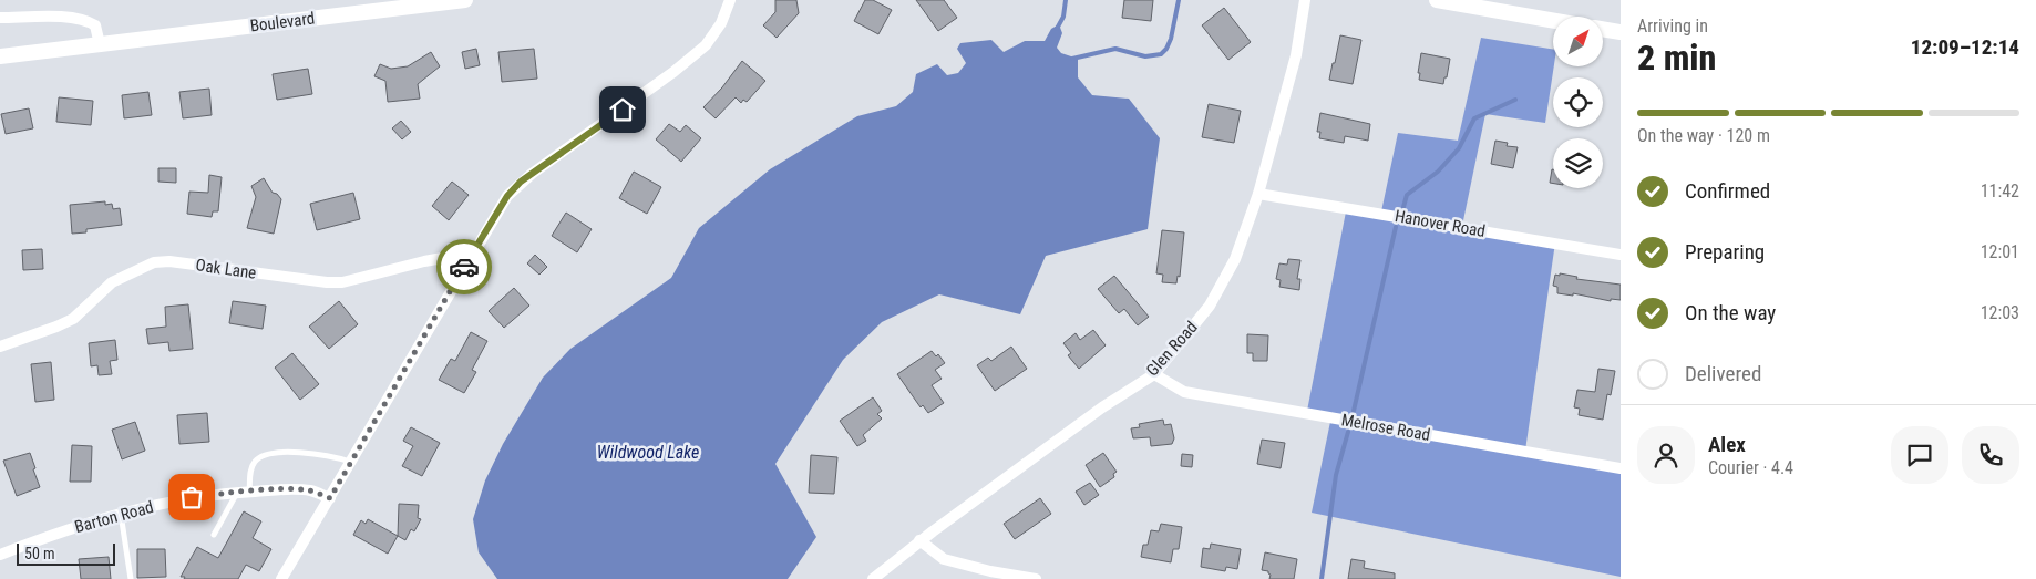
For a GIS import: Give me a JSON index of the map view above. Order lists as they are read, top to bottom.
{
  "streets": {
    "main road": ["Boulevard"],
    "street": [
      "Hanover Road",
      "Oak Lane",
      "Glen Road",
      "Melrose Road",
      "Barton Road"
    ]
  },
  "crossings": [
    ["Hanover Road", "Glen Road"],
    ["Glen Road", "Melrose Road"]
  ],
  "water": ["Wildwood Lake"],
  "scale_bar": "50 m",
  "north": "top right",
  "page": {
    "heading": ["2 min", "Arriving in", "12:09–12:14"],
    "panel": ["Alex", "Courier · 4.4"],
    "bar": "On the way · 120 m",
    "list": [
      ["Confirmed", "11:42"],
      ["Preparing", "12:01"],
      ["On the way", "12:03"],
      "Delivered"
    ],
    "scale": "50 m"
  }
}
